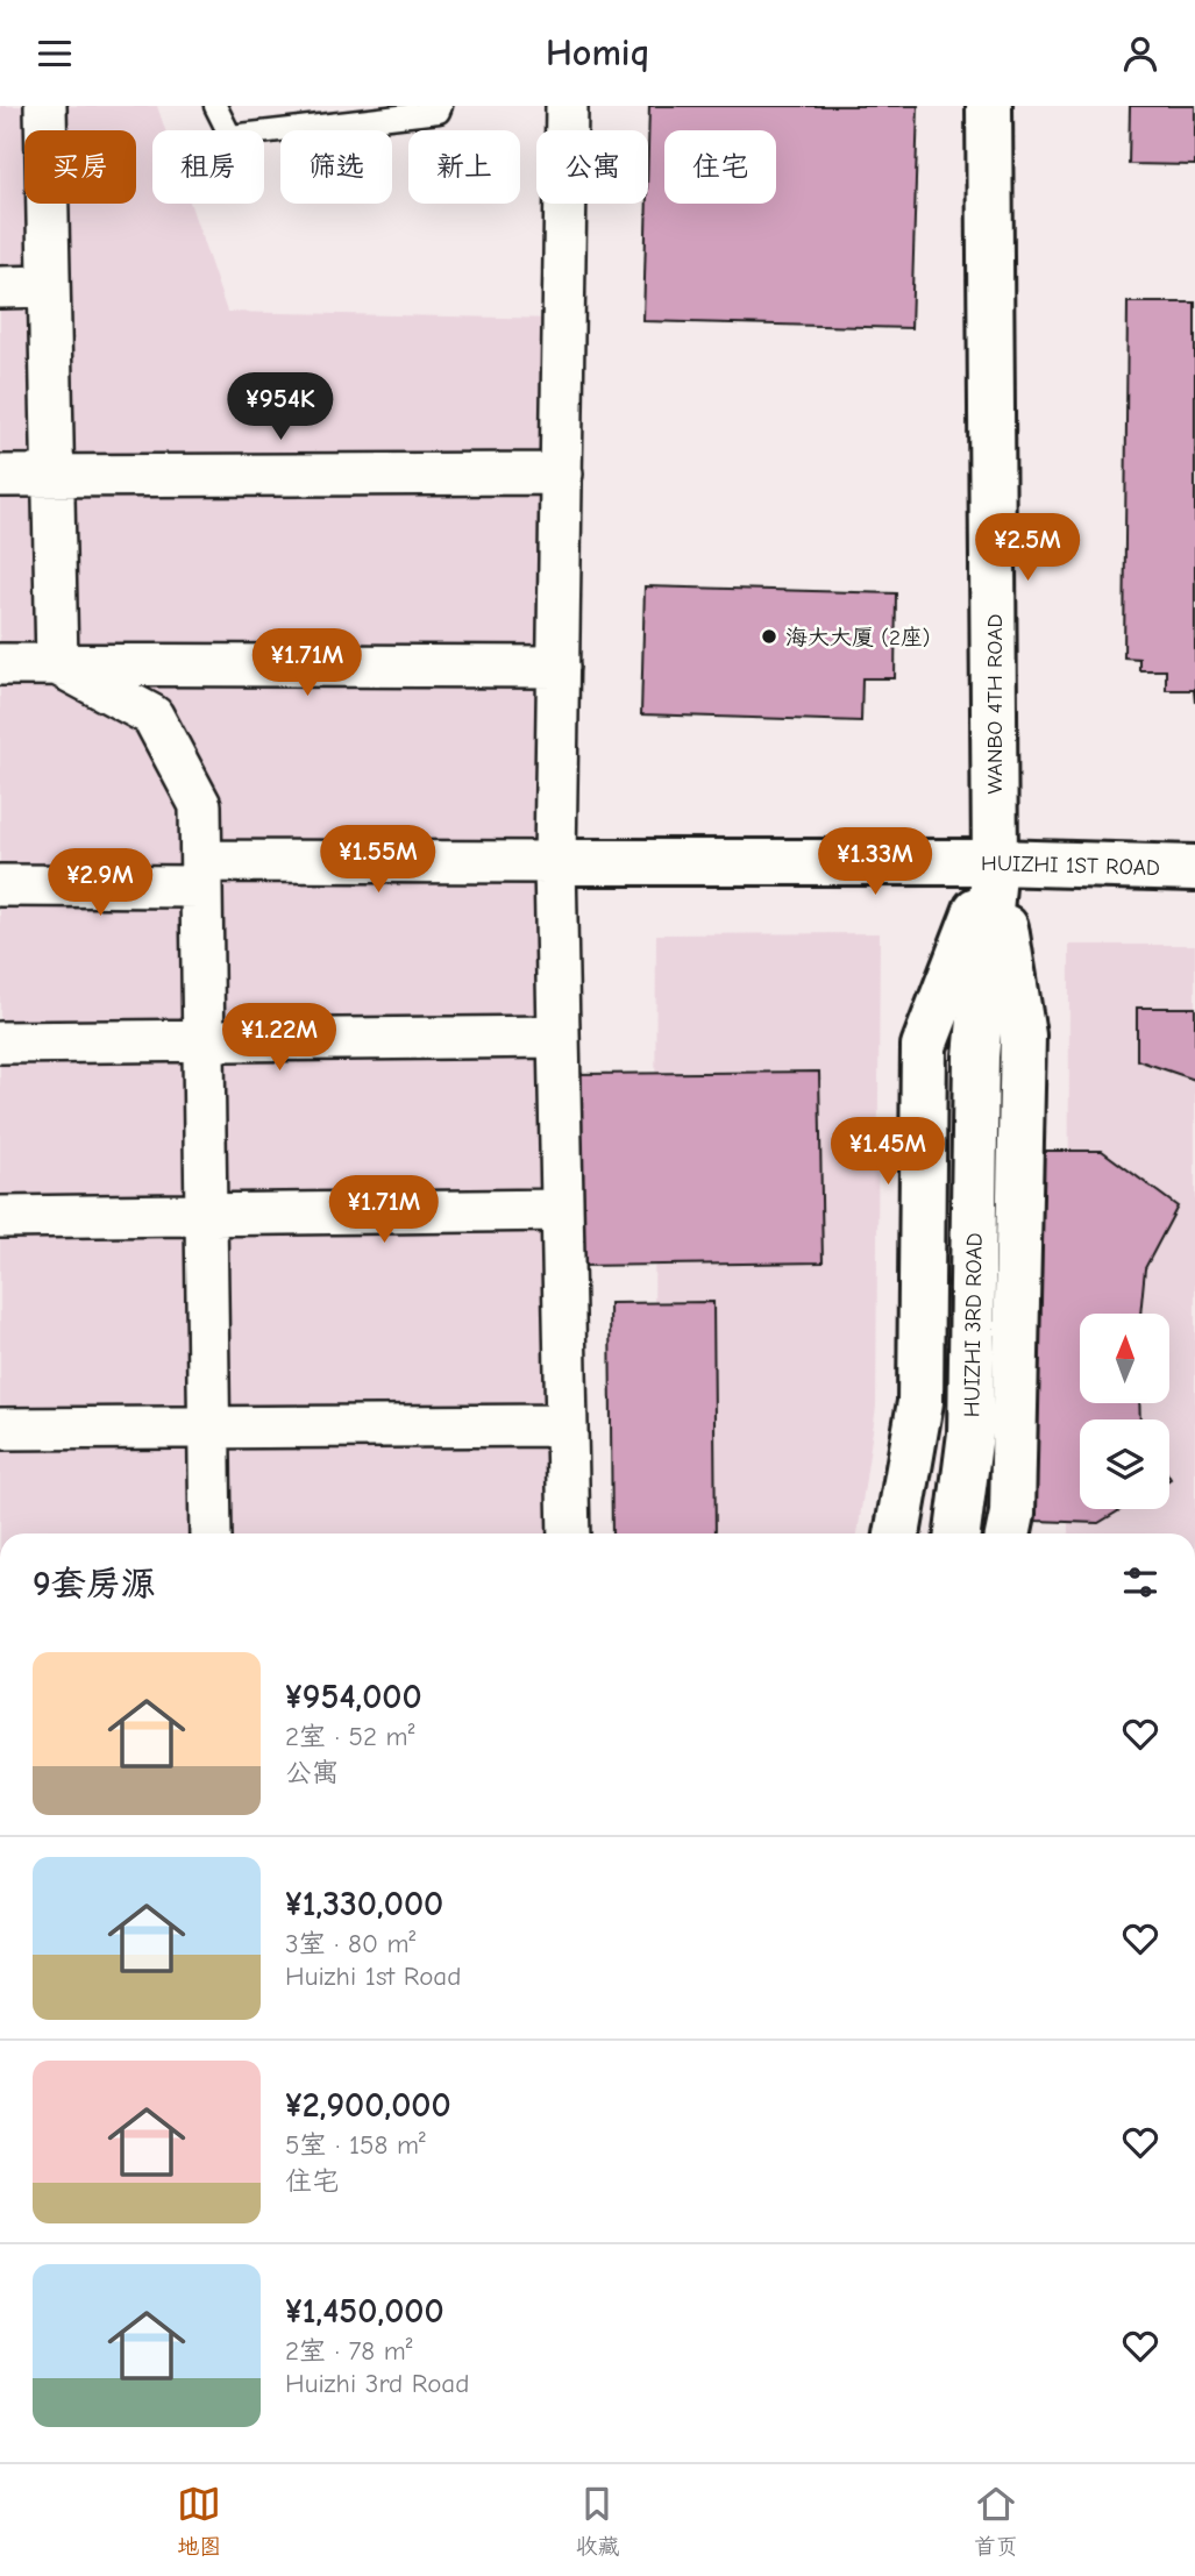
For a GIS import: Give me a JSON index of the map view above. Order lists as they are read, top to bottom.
{
  "streets": {
    "street": ["WANBO 4TH ROAD", "HUIZHI 1ST ROAD", "HUIZHI 3RD ROAD"]
  },
  "crossings": [
    ["WANBO 4TH ROAD", "HUIZHI 1ST ROAD"],
    ["WANBO 4TH ROAD", "HUIZHI 3RD ROAD"]
  ],
  "places": ["海大大厦 (2座)"],
  "north": "top",
  "page": {
    "header": "Homiq",
    "chip": [
      "买房",
      "租房",
      "筛选",
      "新上",
      "公寓",
      "住宅"
    ],
    "price": [
      "¥954K",
      "¥2.5M",
      "¥1.71M",
      "¥1.55M",
      "¥1.33M",
      "¥2.9M",
      "¥1.22M",
      "¥1.45M",
      "¥1.71M"
    ],
    "heading": "9套房源",
    "list": [
      {
        "name": "¥954,000",
        "note": "2室 · 52 m² · 公寓"
      },
      {
        "name": "¥1,330,000",
        "note": "3室 · 80 m² · Huizhi 1st Road"
      },
      {
        "name": "¥2,900,000",
        "note": "5室 · 158 m² · 住宅"
      },
      {
        "name": "¥1,450,000",
        "note": "2室 · 78 m² · Huizhi 3rd Road"
      }
    ],
    "tabs": ["地图", "收藏", "首页"]
  }
}
